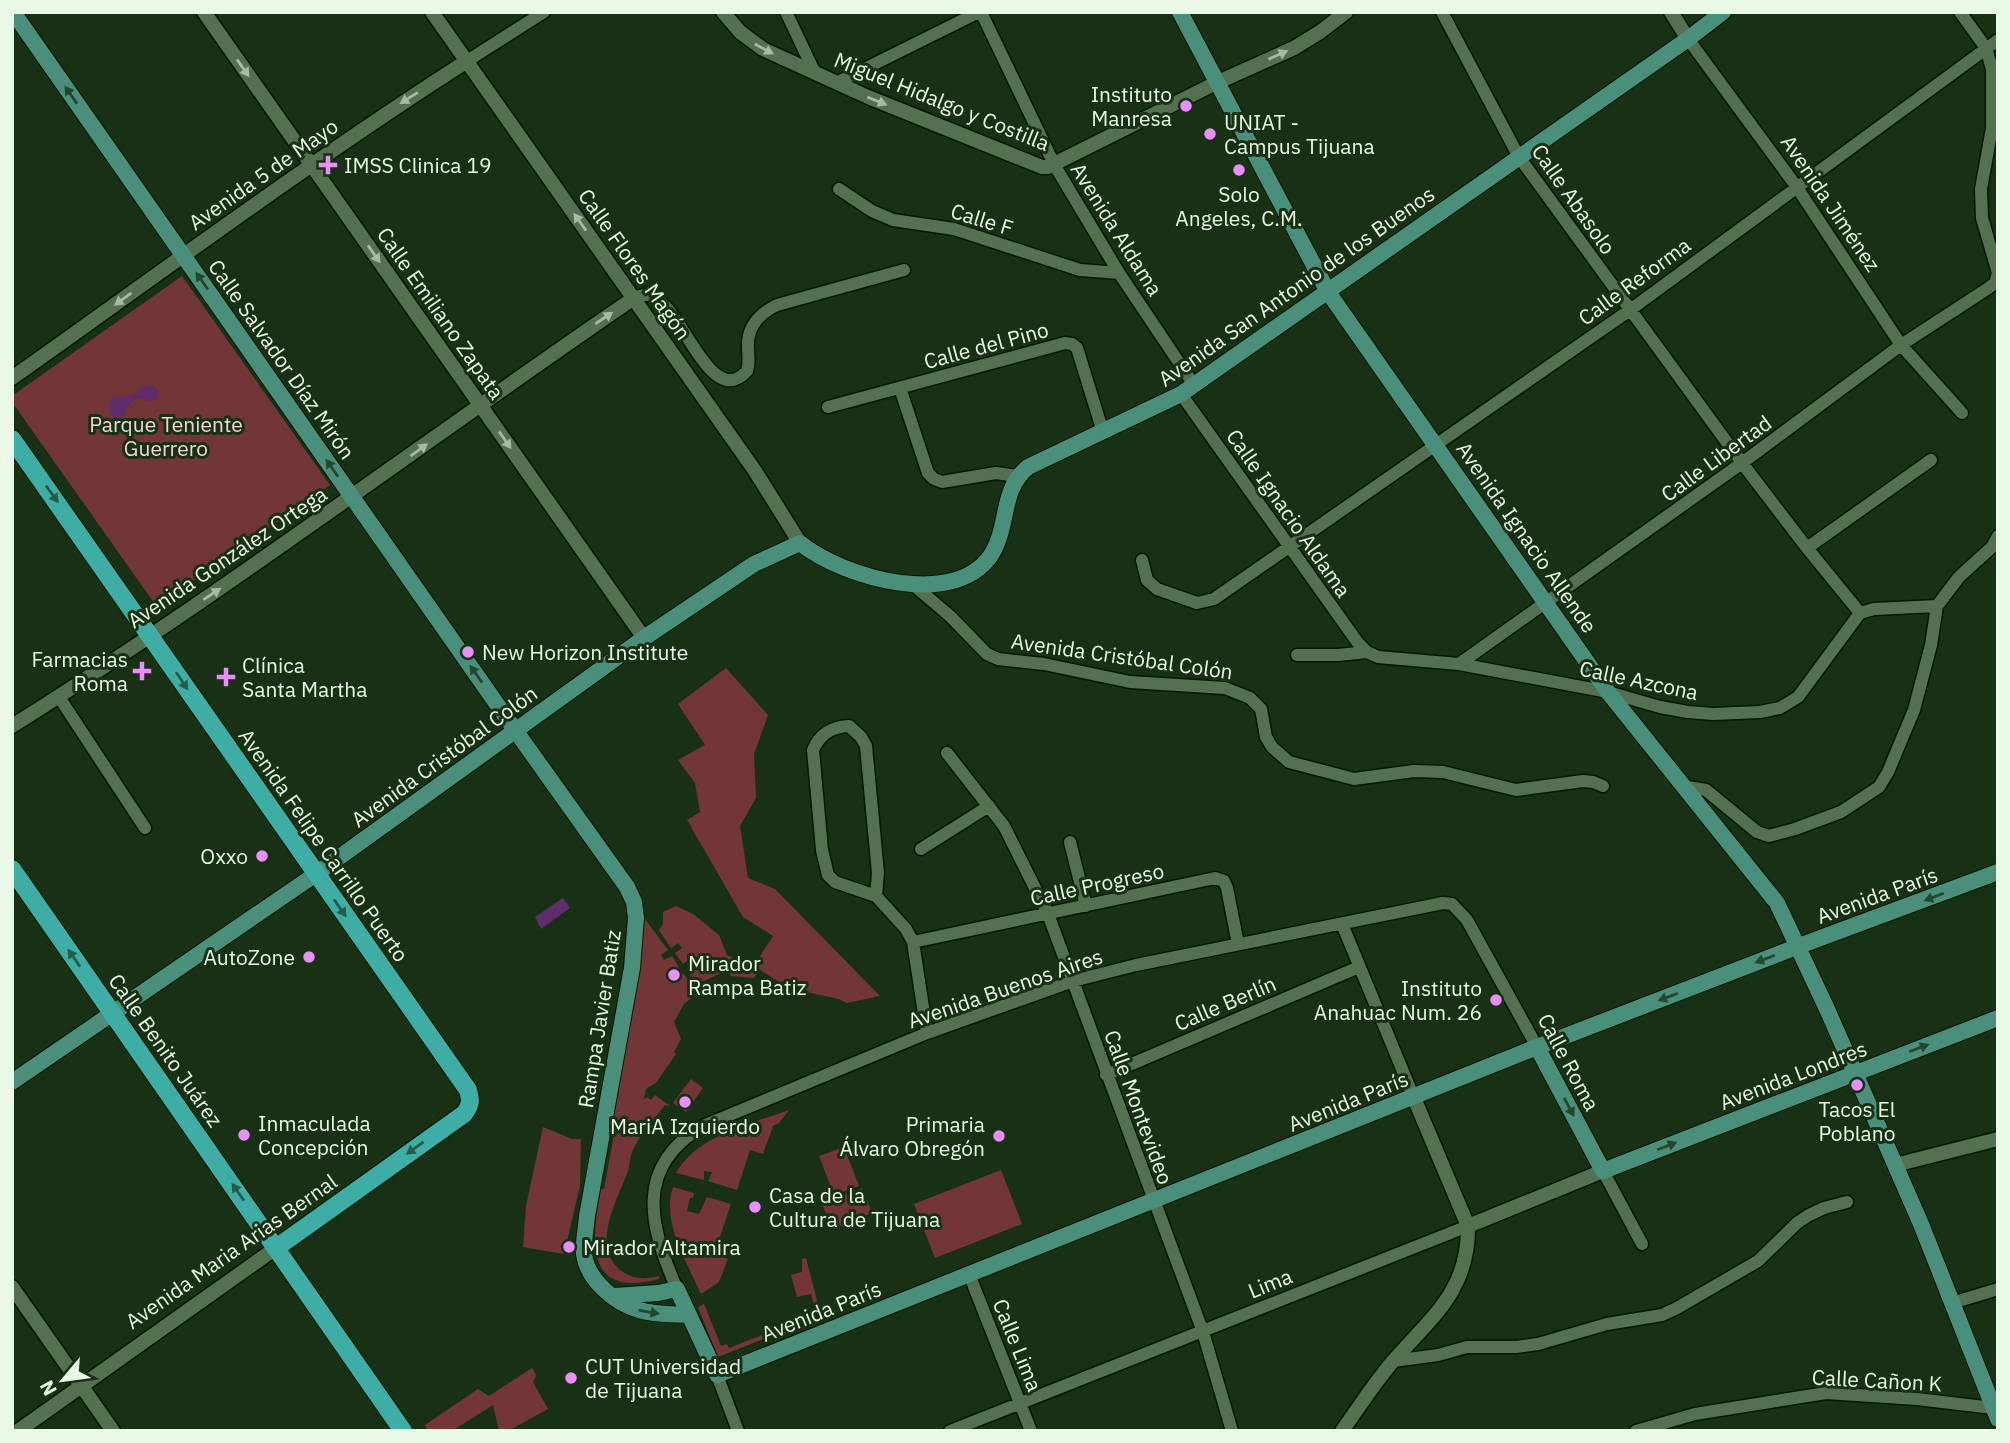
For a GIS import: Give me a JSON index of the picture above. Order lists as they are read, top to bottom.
{
  "streets": {
    "main road": [
      "Avenida San Antonio de los Buenos",
      "Calle Salvador Díaz Mirón",
      "Avenida Ignacio Allende",
      "Avenida Cristóbal Colón",
      "Avenida Felipe Carrillo Puerto",
      "Avenida París",
      "Rampa Javier Batiz",
      "Calle Benito Juárez",
      "Calle Roma",
      "Avenida Londres",
      "Avenida Maria Arias Bernal"
    ],
    "street": [
      "Miguel Hidalgo y Costilla",
      "Avenida 5 de Mayo",
      "Calle Abasolo",
      "Avenida Jiménez",
      "Calle F",
      "Avenida Aldama",
      "Calle Flores Magón",
      "Calle Reforma",
      "Calle Emiliano Zapata",
      "Calle del Pino",
      "Calle Libertad",
      "Calle Ignacio Aldama",
      "Avenida González Ortega",
      "Calle Azcona",
      "Calle Progreso",
      "Avenida Buenos Aires",
      "Calle Berlín",
      "Calle Montevideo",
      "Lima",
      "Calle Lima",
      "Calle Cañon K"
    ]
  },
  "crossings": [
    ["Miguel Hidalgo y Costilla", "Avenida Aldama"],
    ["Avenida 5 de Mayo", "Calle Flores Magón"],
    ["Avenida 5 de Mayo", "Calle Emiliano Zapata"],
    ["Avenida 5 de Mayo", "Calle Salvador Díaz Mirón"],
    ["Calle Abasolo", "Calle Reforma"],
    ["Calle Abasolo", "Avenida San Antonio de los Buenos"],
    ["Calle Abasolo", "Calle Libertad"],
    ["Calle Abasolo", "Calle Azcona"],
    ["Avenida Jiménez", "Calle Reforma"],
    ["Avenida Jiménez", "Avenida San Antonio de los Buenos"],
    ["Avenida Jiménez", "Calle Libertad"],
    ["Calle F", "Avenida Aldama"],
    ["Avenida Aldama", "Avenida San Antonio de los Buenos"],
    ["Avenida Aldama", "Calle Ignacio Aldama"],
    ["Calle Flores Magón", "Avenida González Ortega"],
    ["Calle Flores Magón", "Avenida Cristóbal Colón"],
    ["Calle Reforma", "Calle Ignacio Aldama"],
    ["Calle Reforma", "Avenida Ignacio Allende"],
    ["Avenida San Antonio de los Buenos", "Calle del Pino"],
    ["Avenida San Antonio de los Buenos", "Calle Ignacio Aldama"],
    ["Avenida San Antonio de los Buenos", "Avenida Ignacio Allende"],
    ["Calle Emiliano Zapata", "Avenida González Ortega"],
    ["Calle Emiliano Zapata", "Avenida Cristóbal Colón"],
    ["Calle Salvador Díaz Mirón", "Avenida González Ortega"],
    ["Calle Salvador Díaz Mirón", "Avenida Cristóbal Colón"],
    ["Calle Salvador Díaz Mirón", "Rampa Javier Batiz"],
    ["Calle Libertad", "Avenida Ignacio Allende"],
    ["Calle Libertad", "Calle Azcona"],
    ["Calle Ignacio Aldama", "Calle Azcona"],
    ["Avenida Ignacio Allende", "Calle Azcona"],
    ["Avenida Ignacio Allende", "Avenida París"],
    ["Avenida Ignacio Allende", "Avenida Londres"],
    ["Avenida Ignacio Allende", "Calle Cañon K"],
    ["Avenida González Ortega", "Avenida Felipe Carrillo Puerto"],
    ["Avenida Cristóbal Colón", "Avenida Felipe Carrillo Puerto"],
    ["Avenida Cristóbal Colón", "Rampa Javier Batiz"],
    ["Avenida Cristóbal Colón", "Calle Benito Juárez"],
    ["Avenida Felipe Carrillo Puerto", "Avenida Maria Arias Bernal"],
    ["Calle Progreso", "Avenida Buenos Aires"],
    ["Calle Progreso", "Calle Montevideo"],
    ["Avenida París", "Calle Roma"],
    ["Avenida París", "Calle Montevideo"],
    ["Avenida París", "Calle Lima"],
    ["Avenida Buenos Aires", "Calle Roma"],
    ["Avenida Buenos Aires", "Calle Montevideo"],
    ["Calle Berlín", "Calle Montevideo"],
    ["Calle Benito Juárez", "Avenida Maria Arias Bernal"],
    ["Calle Roma", "Avenida Londres"],
    ["Calle Roma", "Lima"],
    ["Avenida Londres", "Lima"],
    ["Calle Montevideo", "Lima"],
    ["Lima", "Calle Lima"]
  ],
  "one_way": [
    "Miguel Hidalgo y Costilla",
    "Avenida 5 de Mayo",
    "Calle Flores Magón",
    "Calle Emiliano Zapata",
    "Calle Salvador Díaz Mirón",
    "Avenida González Ortega",
    "Avenida Felipe Carrillo Puerto",
    "Avenida París",
    "Calle Benito Juárez",
    "Avenida Londres",
    "Avenida Maria Arias Bernal"
  ],
  "parks": ["Parque Teniente Guerrero"],
  "places": {
    "other": [
      "Instituto Manresa",
      "UNIAT - Campus Tijuana",
      "Solo Angeles, C.M.",
      "New Horizon Institute",
      "Oxxo",
      "AutoZone",
      "Mirador Rampa Batiz",
      "Instituto Anahuac Num. 26",
      "Tacos El Poblano",
      "MariA Izquierdo",
      "Inmaculada Concepción",
      "Primaria Álvaro Obregón",
      "Casa de la Cultura de Tijuana",
      "Mirador Altamira",
      "CUT Universidad de Tijuana"
    ],
    "health": ["IMSS Clinica 19", "Farmacias Roma", "Clínica Santa Martha"]
  },
  "north": "bottom left"
}
